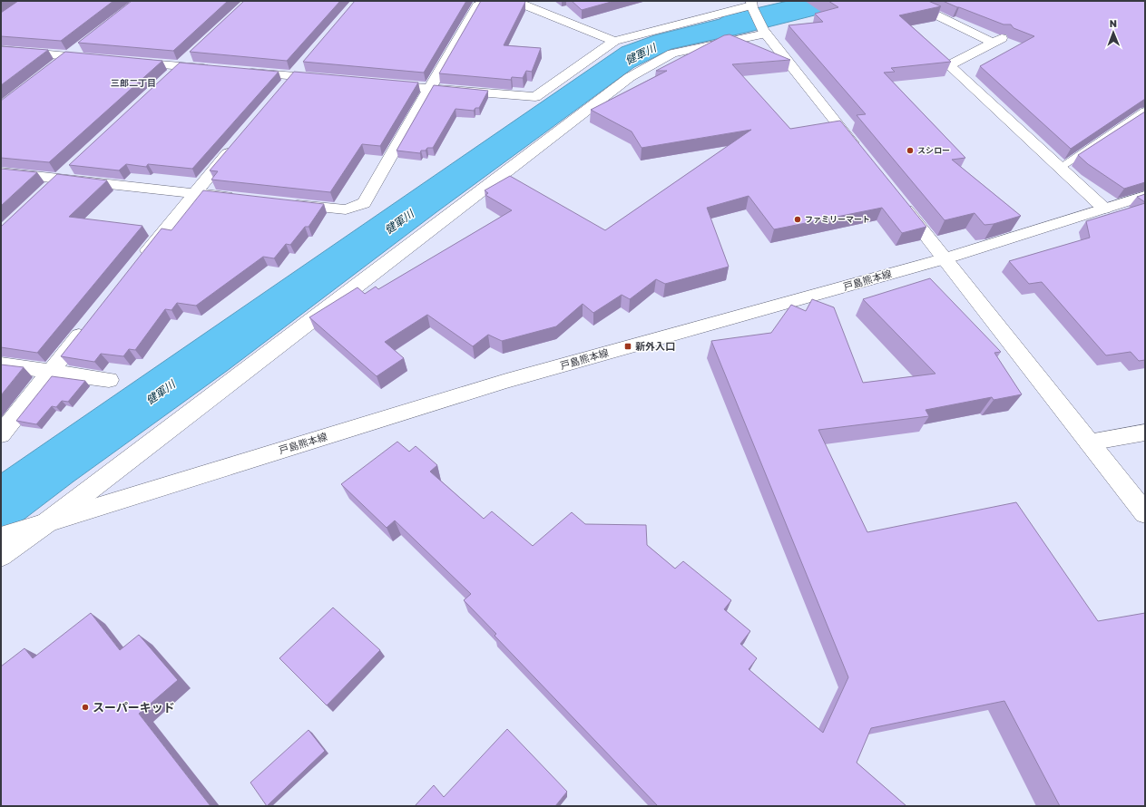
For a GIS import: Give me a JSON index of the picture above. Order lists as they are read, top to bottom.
{
  "streets": {
    "street": ["戸島熊本線"]
  },
  "districts": ["三郎二丁目"],
  "water": ["健軍川"],
  "places": {
    "other": ["スシロー", "ファミリーマート", "スーパーキッド"],
    "transit": ["新外入口"]
  },
  "north": "top"
}
